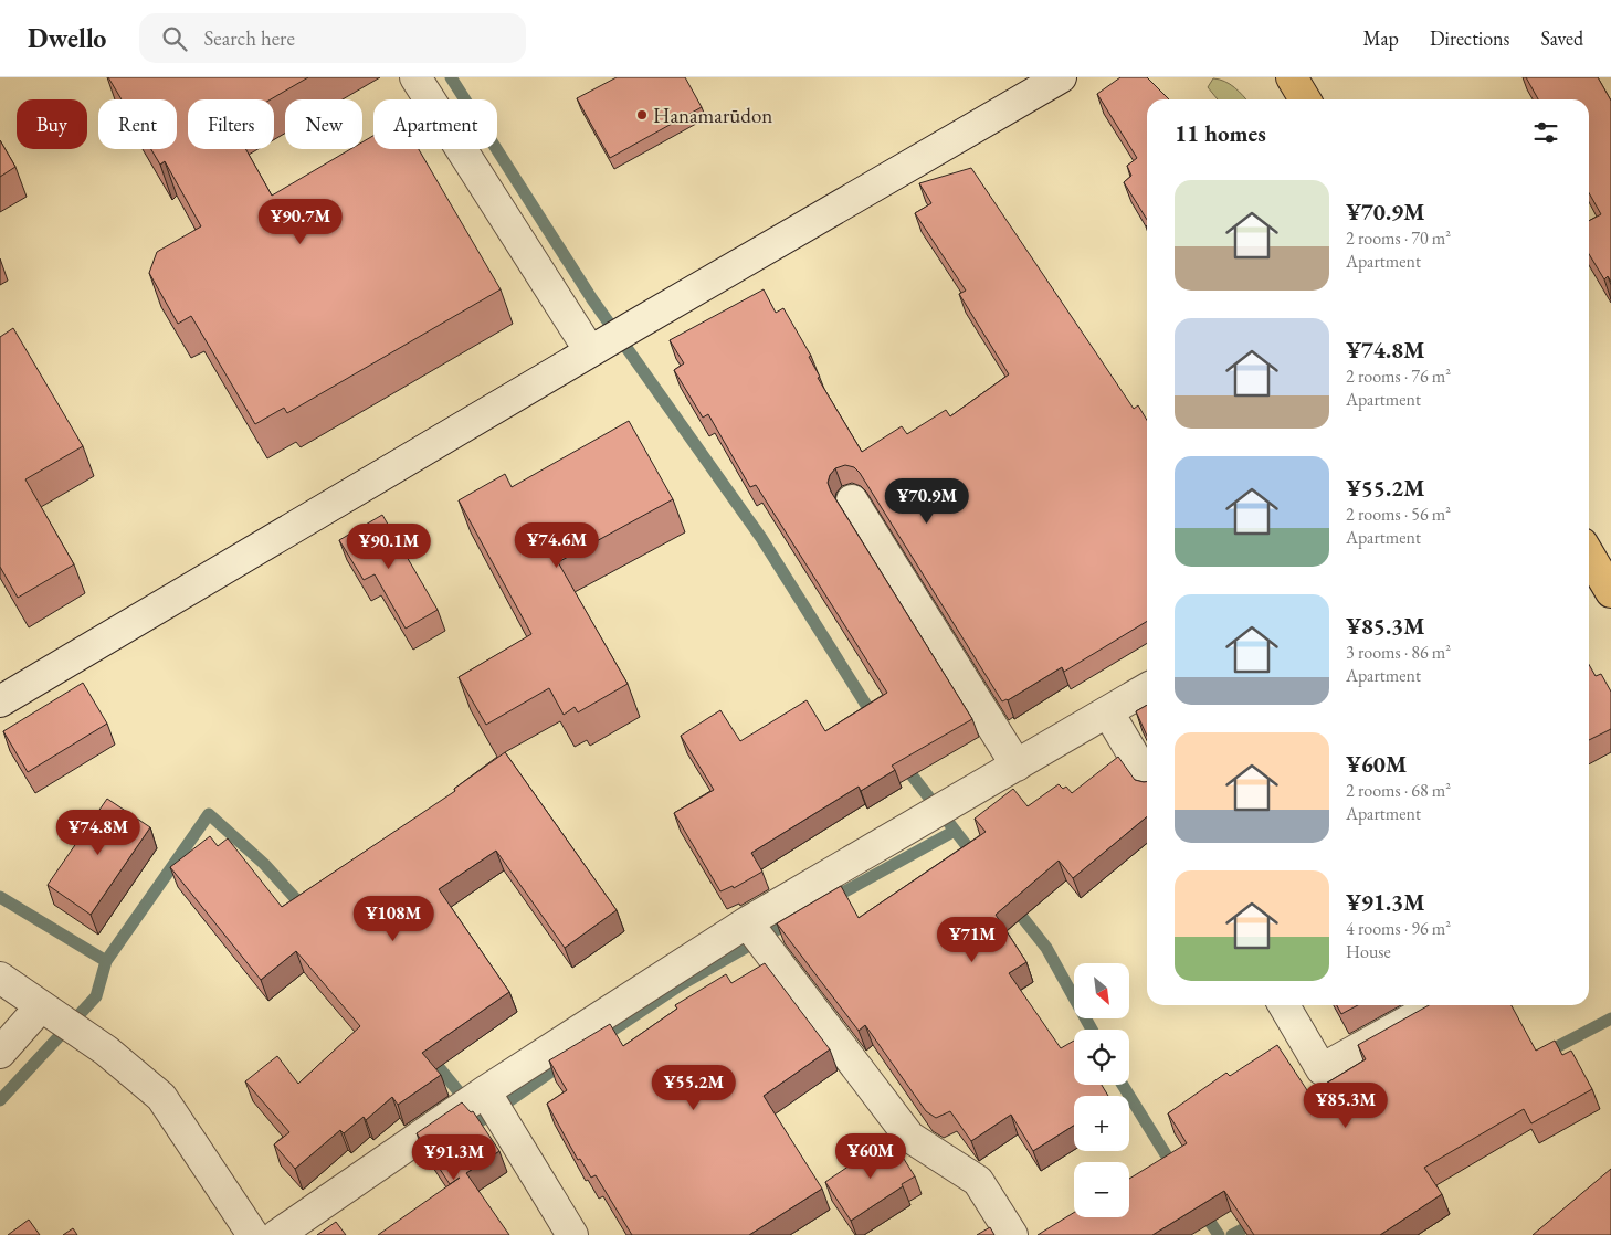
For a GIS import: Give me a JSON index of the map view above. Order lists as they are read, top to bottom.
{
  "places": ["Hanamarūdon"],
  "north": "bottom right",
  "page": {
    "header": "Dwello",
    "search": "Search here",
    "nav": ["Map", "Directions", "Saved"],
    "chip": [
      "Buy",
      "Rent",
      "Filters",
      "New",
      "Apartment"
    ],
    "heading": "11 homes",
    "list": [
      {
        "name": "¥70.9M",
        "note": "2 rooms · 70 m² · Apartment"
      },
      {
        "name": "¥74.8M",
        "note": "2 rooms · 76 m² · Apartment"
      },
      {
        "name": "¥55.2M",
        "note": "2 rooms · 56 m² · Apartment"
      },
      {
        "name": "¥85.3M",
        "note": "3 rooms · 86 m² · Apartment"
      },
      {
        "name": "¥60M",
        "note": "2 rooms · 68 m² · Apartment"
      },
      {
        "name": "¥91.3M",
        "note": "4 rooms · 96 m² · House"
      }
    ],
    "price": [
      "¥90.7M",
      "¥70.9M",
      "¥74.6M",
      "¥90.1M",
      "¥74.8M",
      "¥108M",
      "¥71M",
      "¥55.2M",
      "¥85.3M",
      "¥60M",
      "¥91.3M"
    ],
    "map_buttons": ["+", "−"]
  }
}
